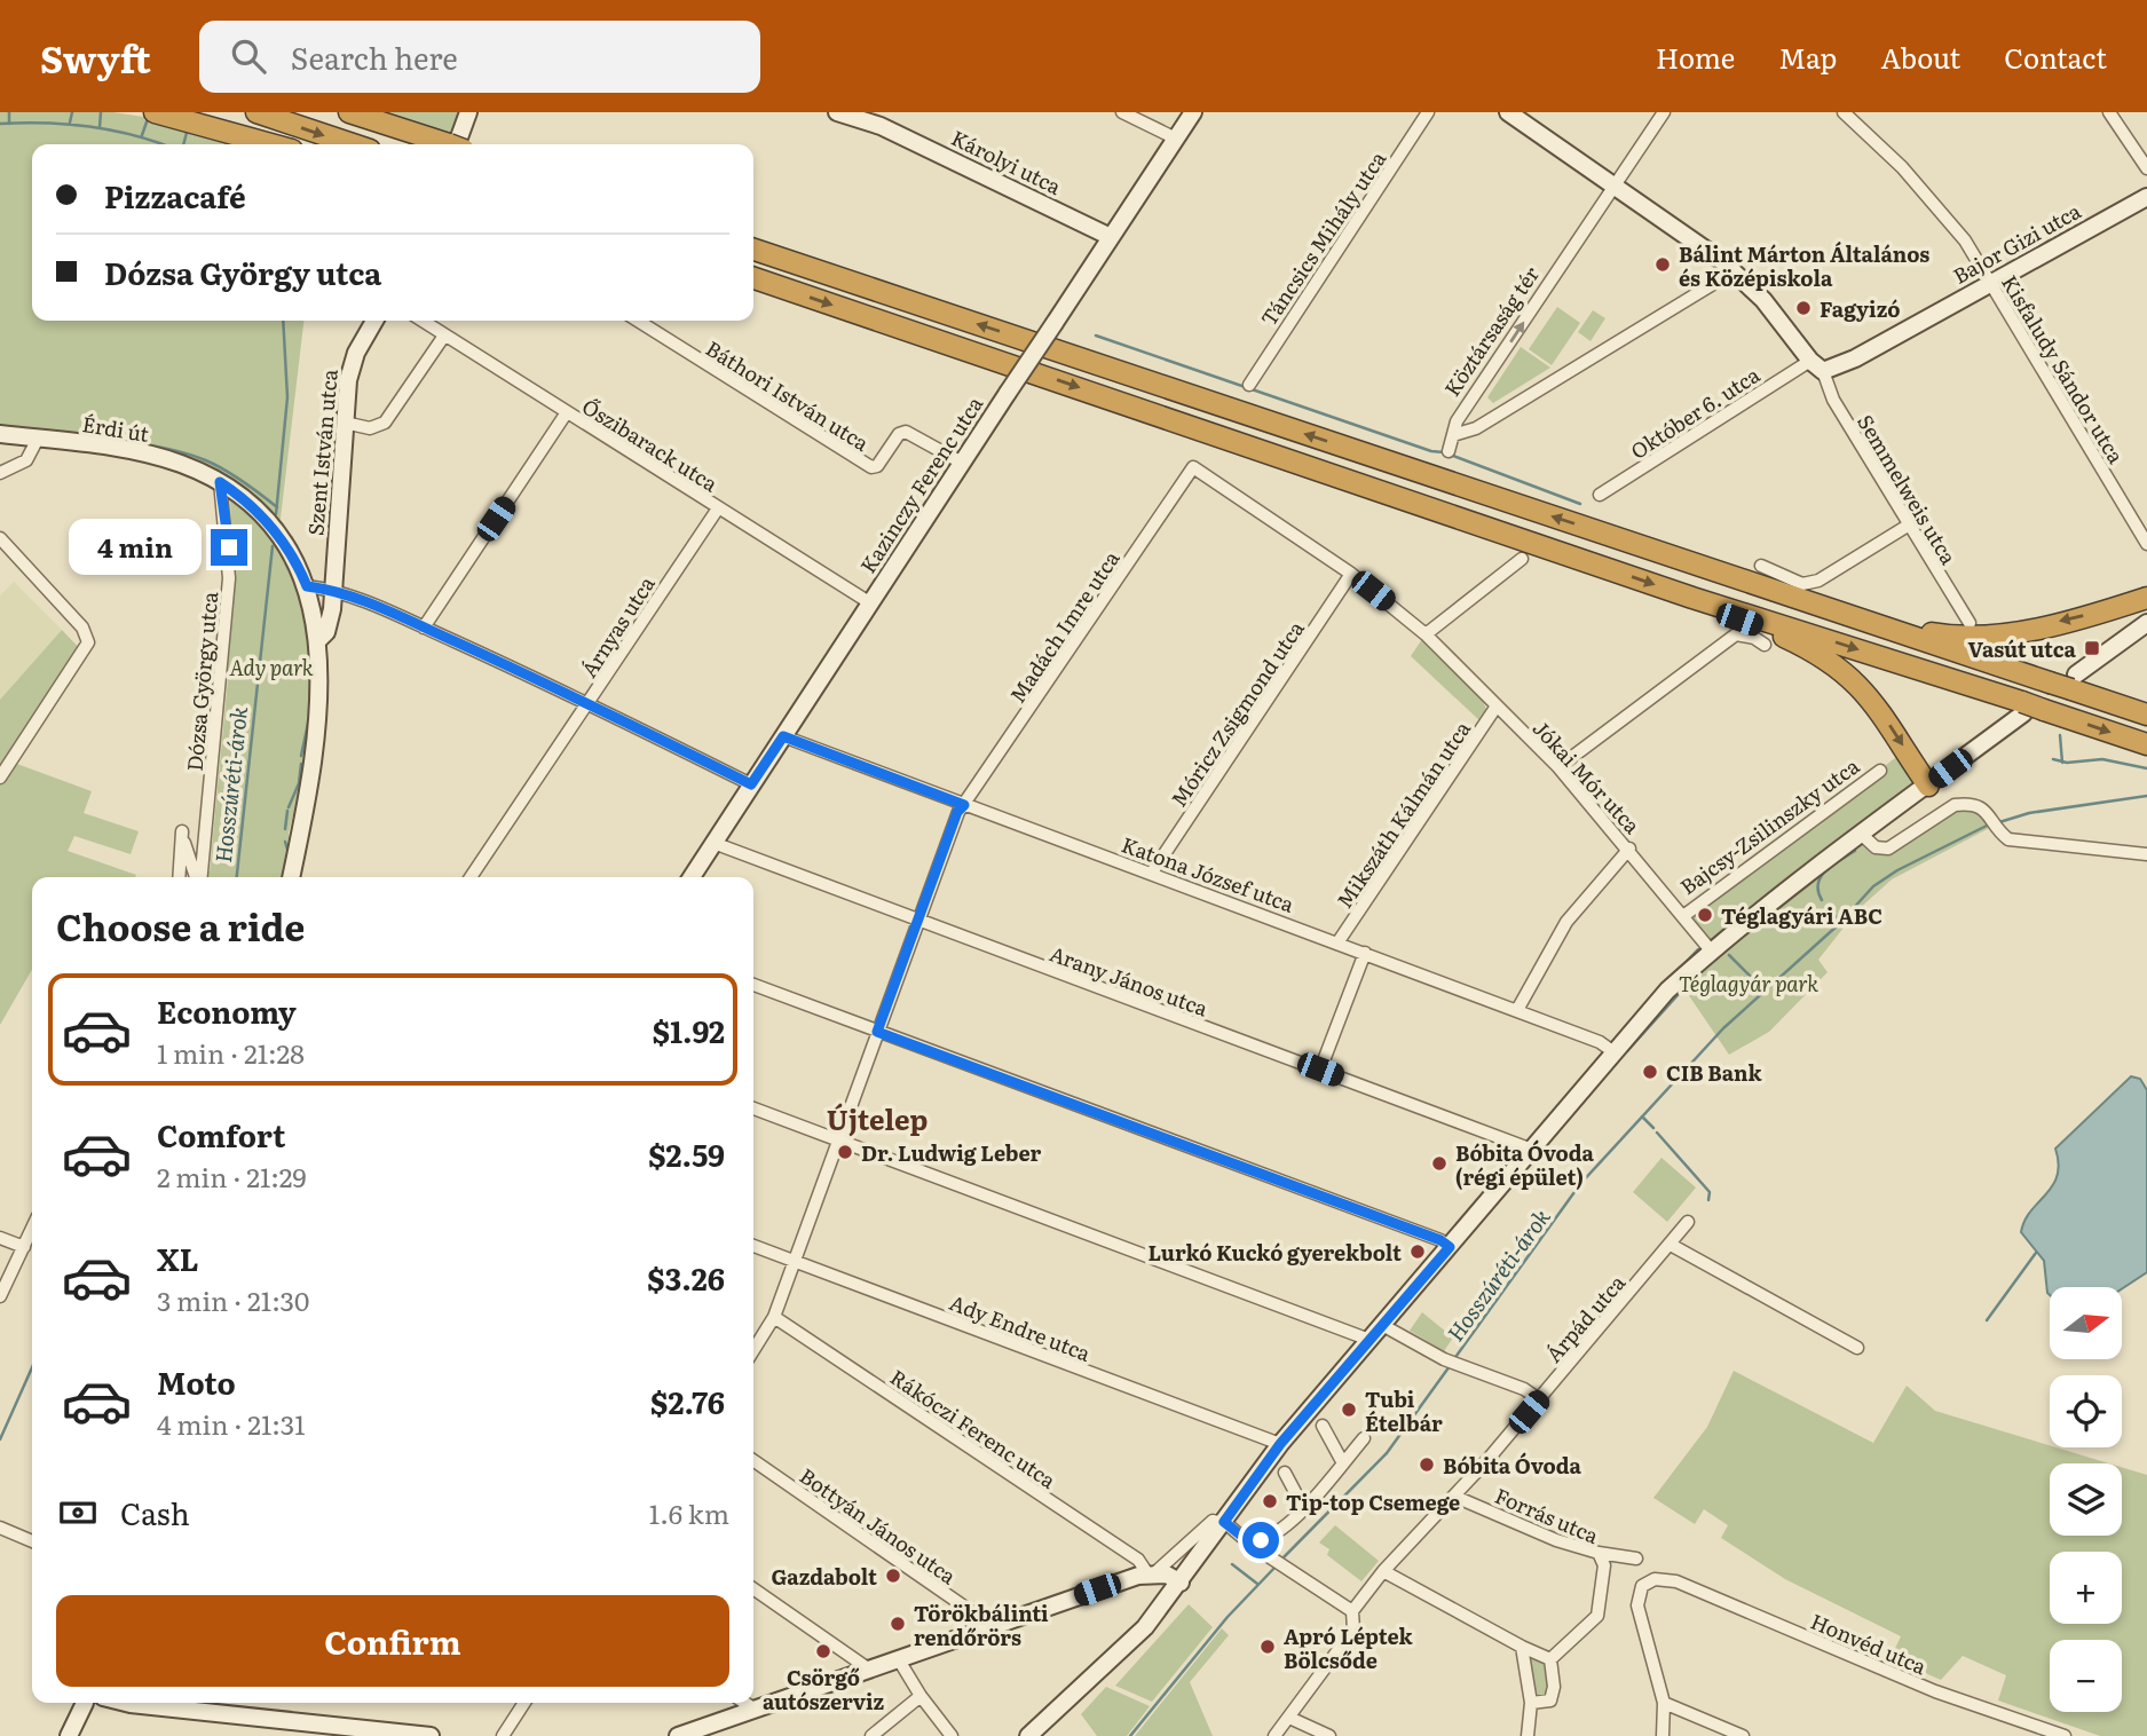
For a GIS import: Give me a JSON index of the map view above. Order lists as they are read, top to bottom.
{
  "streets": {
    "main road": [
      "Károlyi utca",
      "Bajor Gizi utca",
      "Érdi út",
      "Szent István utca",
      "Kazinczy Ferenc utca"
    ],
    "street": [
      "Táncsics Mihály utca",
      "Köztársaság tér",
      "Kisfaludy Sándor utca",
      "Báthori István utca",
      "Október 6. utca",
      "Őszibarack utca",
      "Semmelweis utca",
      "Árnyas utca",
      "Madách Imre utca",
      "Dózsa György utca",
      "Móricz Zsigmond utca",
      "Jókai Mór utca",
      "Mikszáth Kálmán utca",
      "Bajcsy-Zsilinszky utca",
      "Katona József utca",
      "Arany János utca",
      "Árpád utca",
      "Ady Endre utca",
      "Rákóczi Ferenc utca",
      "Forrás utca",
      "Bottyán János utca",
      "Honvéd utca"
    ]
  },
  "crossings": [
    ["Károlyi utca", "Kazinczy Ferenc utca"],
    ["Bajor Gizi utca", "Kisfaludy Sándor utca"],
    ["Bajor Gizi utca", "Október 6. utca"],
    ["Bajor Gizi utca", "Semmelweis utca"],
    ["Báthori István utca", "Kazinczy Ferenc utca"],
    ["Október 6. utca", "Semmelweis utca"],
    ["Érdi út", "Szent István utca"],
    ["Érdi út", "Dózsa György utca"],
    ["Őszibarack utca", "Kazinczy Ferenc utca"],
    ["Őszibarack utca", "Árnyas utca"],
    ["Kazinczy Ferenc utca", "Katona József utca"],
    ["Kazinczy Ferenc utca", "Arany János utca"],
    ["Madách Imre utca", "Jókai Mór utca"],
    ["Madách Imre utca", "Katona József utca"],
    ["Madách Imre utca", "Arany János utca"],
    ["Madách Imre utca", "Ady Endre utca"],
    ["Madách Imre utca", "Rákóczi Ferenc utca"],
    ["Móricz Zsigmond utca", "Jókai Mór utca"],
    ["Móricz Zsigmond utca", "Katona József utca"],
    ["Jókai Mór utca", "Mikszáth Kálmán utca"],
    ["Jókai Mór utca", "Bajcsy-Zsilinszky utca"],
    ["Mikszáth Kálmán utca", "Katona József utca"],
    ["Árpád utca", "Forrás utca"]
  ],
  "districts": ["Újtelep"],
  "water": ["Hosszúréti-árok"],
  "parks": ["Ady park", "Téglagyár park"],
  "places": {
    "other": [
      "Bálint Márton Általános és Középiskola",
      "Fagyizó",
      "Téglagyári ABC",
      "CIB Bank",
      "Dr. Ludwig Leber",
      "Bóbita Óvoda (régi épület)",
      "Lurkó Kuckó gyerekbolt",
      "Tubi Ételbár",
      "Bóbita Óvoda",
      "Tip-top Csemege",
      "Gazdabolt",
      "Törökbálinti rendőrörs",
      "Apró Léptek Bölcsőde",
      "Csörgő autószerviz"
    ],
    "transit": ["Vasút utca"]
  },
  "north": "right",
  "page": {
    "header": "Swyft",
    "search": "Search here",
    "nav": [
      "Home",
      "Map",
      "About",
      "Contact"
    ],
    "banner": ["Pizzacafé", "Dózsa György utca"],
    "bubble": "4 min",
    "heading": "Choose a ride",
    "list": [
      {
        "name": "Economy",
        "note": "1 min · 21:28",
        "value": "$1.92"
      },
      {
        "name": "Comfort",
        "note": "2 min · 21:29",
        "value": "$2.59"
      },
      {
        "name": "XL",
        "note": "3 min · 21:30",
        "value": "$3.26"
      },
      {
        "name": "Moto",
        "note": "4 min · 21:31",
        "value": "$2.76"
      }
    ],
    "map_buttons": ["+", "−"],
    "pay": ["Cash", "1.6 km"],
    "buttons": "Confirm"
  }
}
